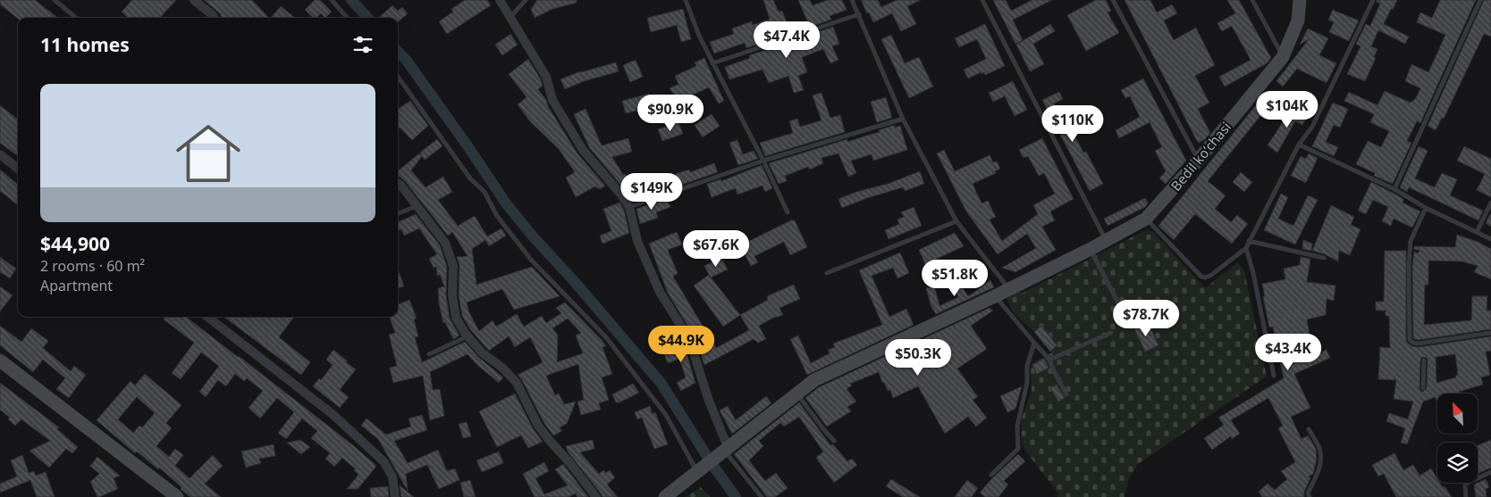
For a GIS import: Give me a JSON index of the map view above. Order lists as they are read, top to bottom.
{
  "streets": {
    "street": ["Bedil koʻchasi"]
  },
  "north": "top left",
  "page": {
    "heading": "11 homes",
    "price": [
      "$47.4K",
      "$104K",
      "$90.9K",
      "$110K",
      "$149K",
      "$67.6K",
      "$51.8K",
      "$78.7K",
      "$44.9K",
      "$43.4K",
      "$50.3K"
    ],
    "list": [
      {
        "name": "$44,900",
        "note": "2 rooms · 60 m² · Apartment"
      }
    ]
  }
}
